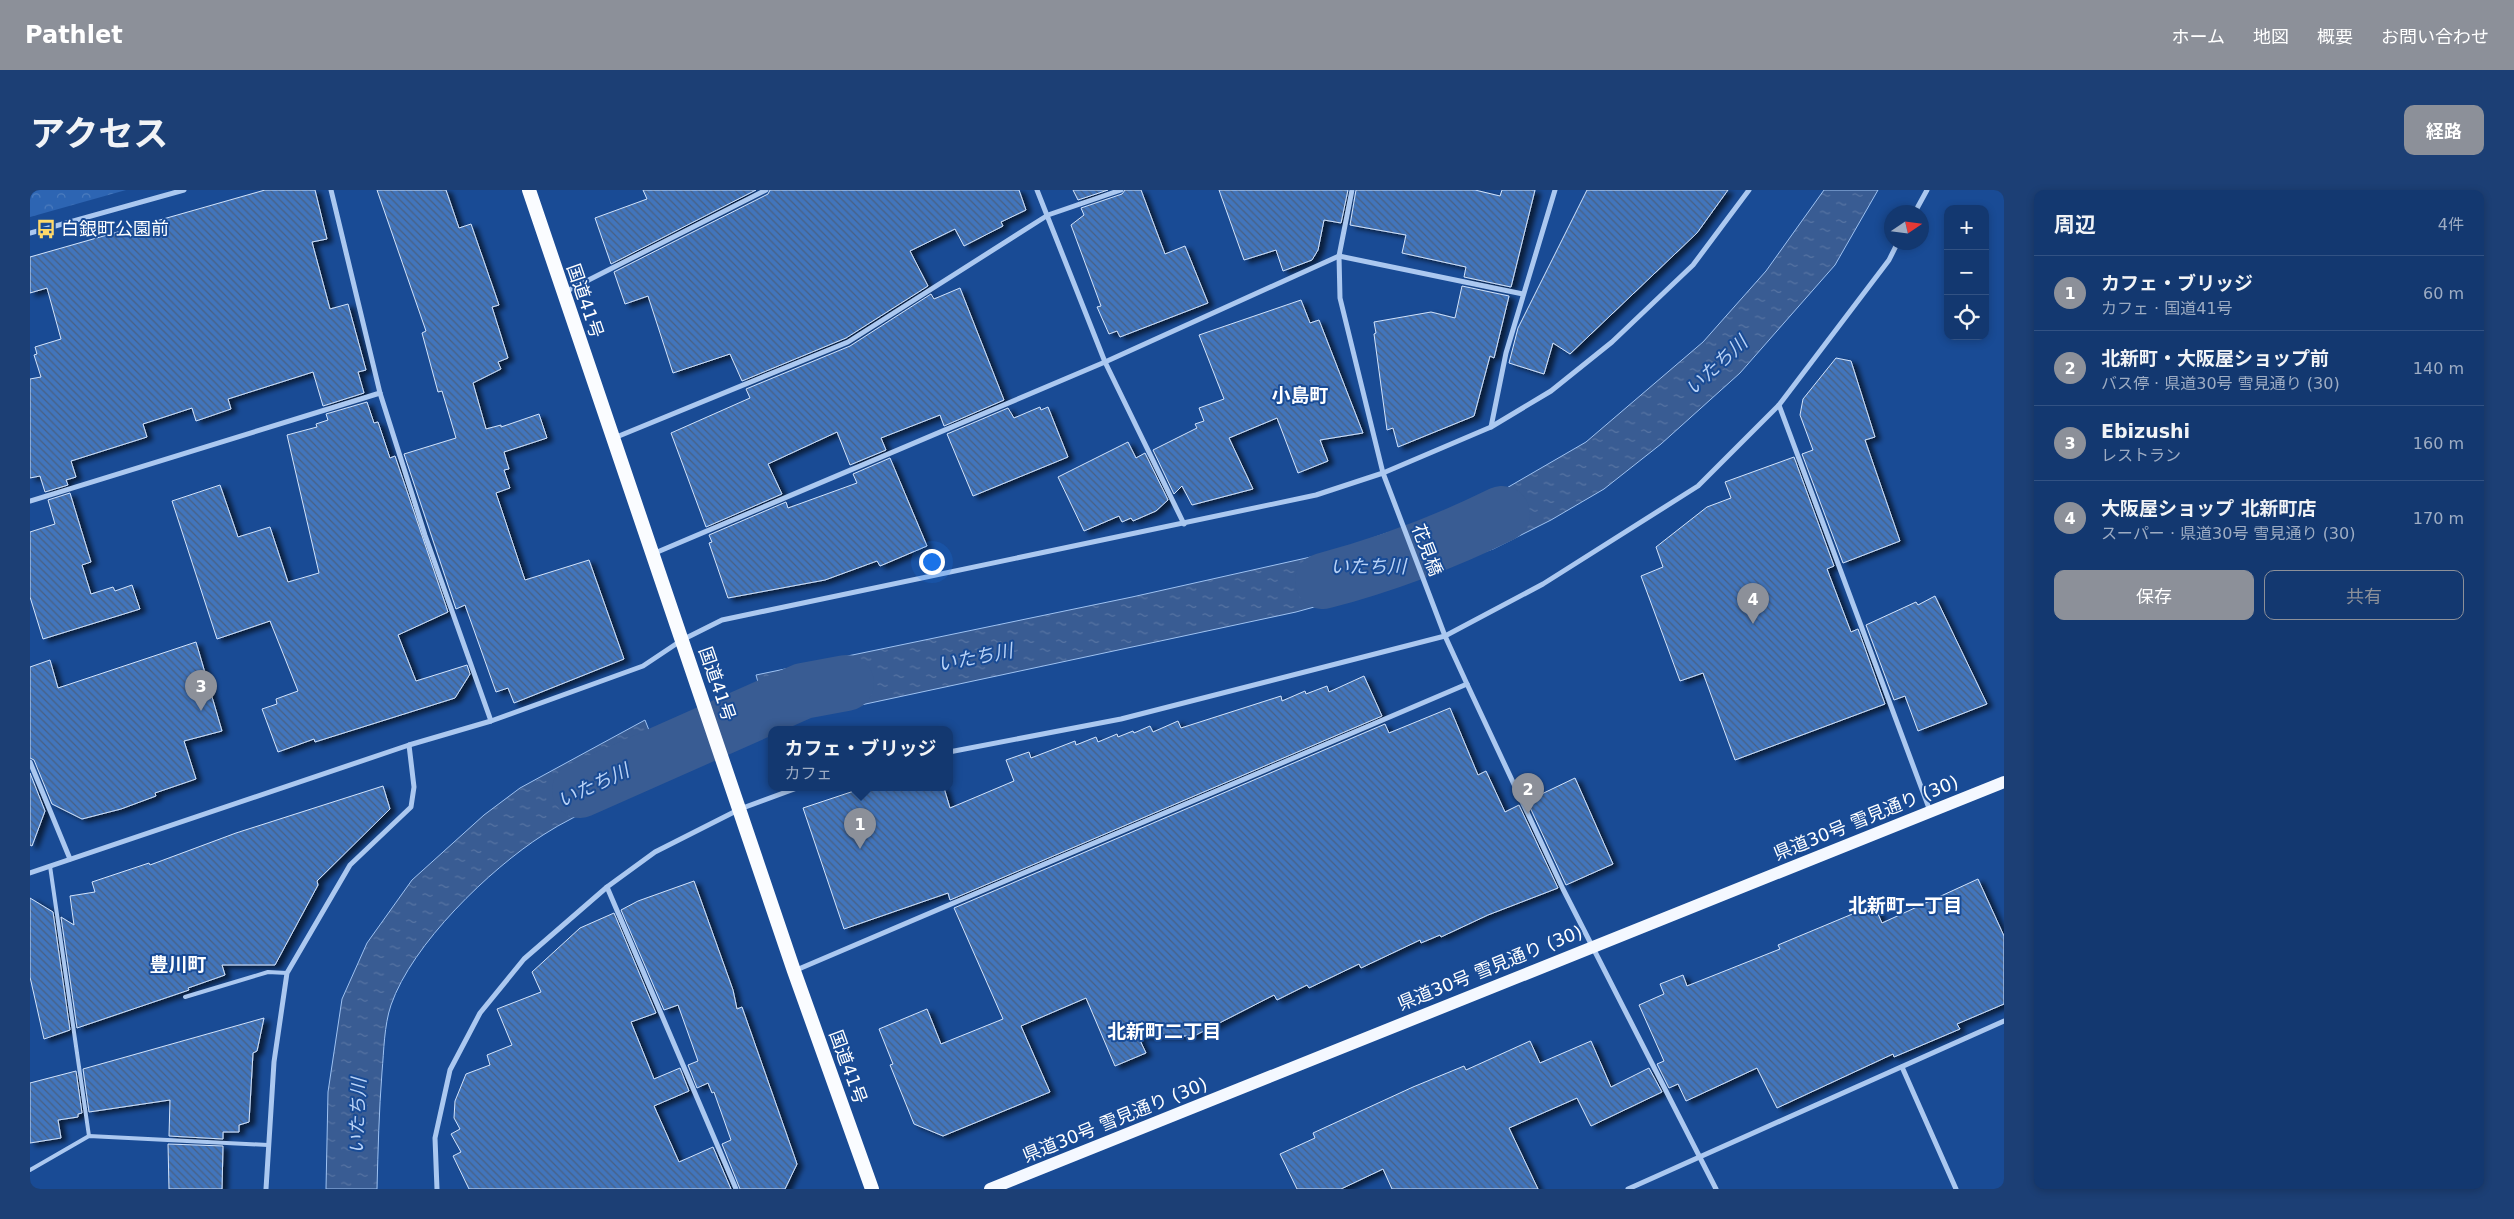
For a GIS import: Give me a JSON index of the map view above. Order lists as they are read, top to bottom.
{
  "streets": {
    "highway": ["国道41号"],
    "main road": ["県道30号 雪見通り (30)"],
    "street": ["花見橋"]
  },
  "crossings": [
    ["花見橋", "県道30号 雪見通り (30)"]
  ],
  "districts": [
    "小島町",
    "北新町一丁目",
    "豊川町",
    "北新町二丁目"
  ],
  "water": ["いたち川"],
  "places": {
    "bus stop": ["白銀町公園前"]
  },
  "north": "right",
  "page": {
    "header": "Pathlet",
    "nav": [
      "ホーム",
      "地図",
      "概要",
      "お問い合わせ"
    ],
    "title": "アクセス",
    "buttons": [
      "経路",
      ["保存", "共有"]
    ],
    "heading": ["周辺", "4件"],
    "map_buttons": ["+", "−"],
    "list": [
      {
        "mark": "1",
        "name": "カフェ・ブリッジ",
        "note": "カフェ · 国道41号",
        "value": "60 m"
      },
      {
        "mark": "2",
        "name": "北新町・大阪屋ショップ前",
        "note": "バス停 · 県道30号 雪見通り (30)",
        "value": "140 m"
      },
      {
        "mark": "3",
        "name": "Ebizushi",
        "note": "レストラン",
        "value": "160 m"
      },
      {
        "mark": "4",
        "name": "大阪屋ショップ 北新町店",
        "note": "スーパー · 県道30号 雪見通り (30)",
        "value": "170 m"
      }
    ],
    "pins": [
      "4",
      "3",
      "2",
      "1"
    ],
    "popup": ["カフェ・ブリッジ", "カフェ"]
  }
}
